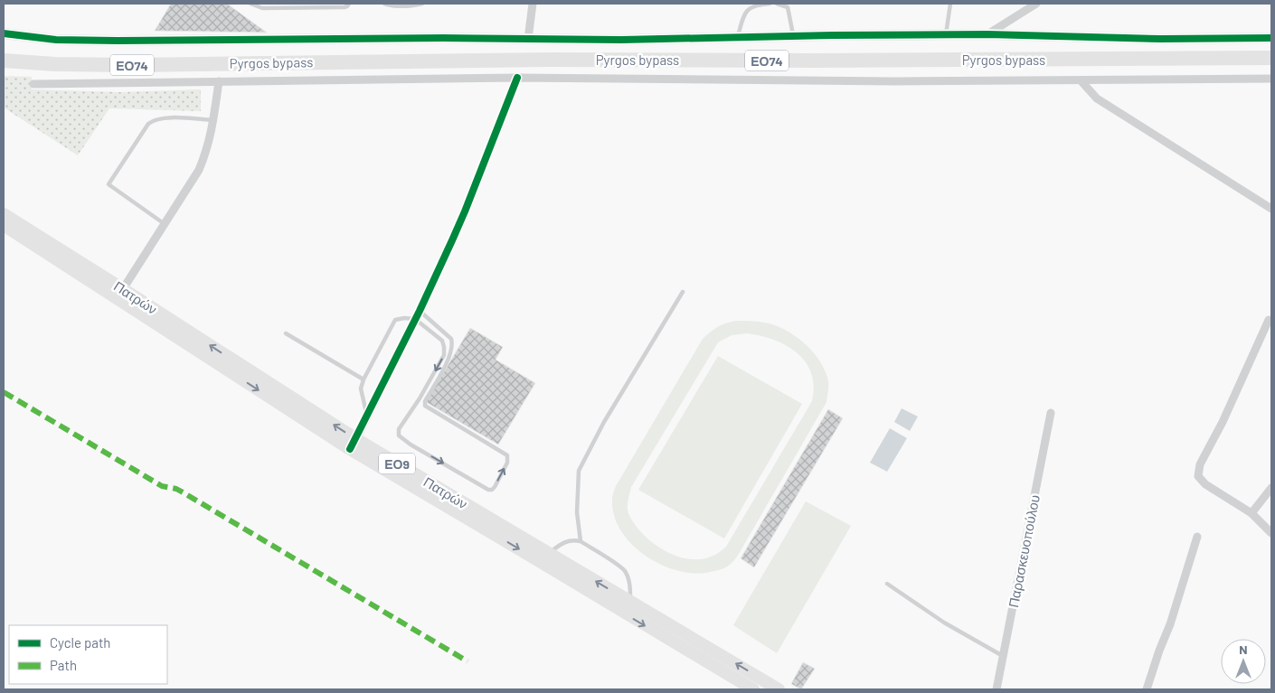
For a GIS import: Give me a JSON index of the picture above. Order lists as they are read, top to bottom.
{
  "streets": {
    "highway": ["Pyrgos bypass", "ΕΟ74"],
    "main road": ["Πατρών", "ΕΟ9"],
    "street": ["Παρασκευοπούλου"]
  },
  "legend": ["Cycle path", "Path"],
  "north": "top"
}
